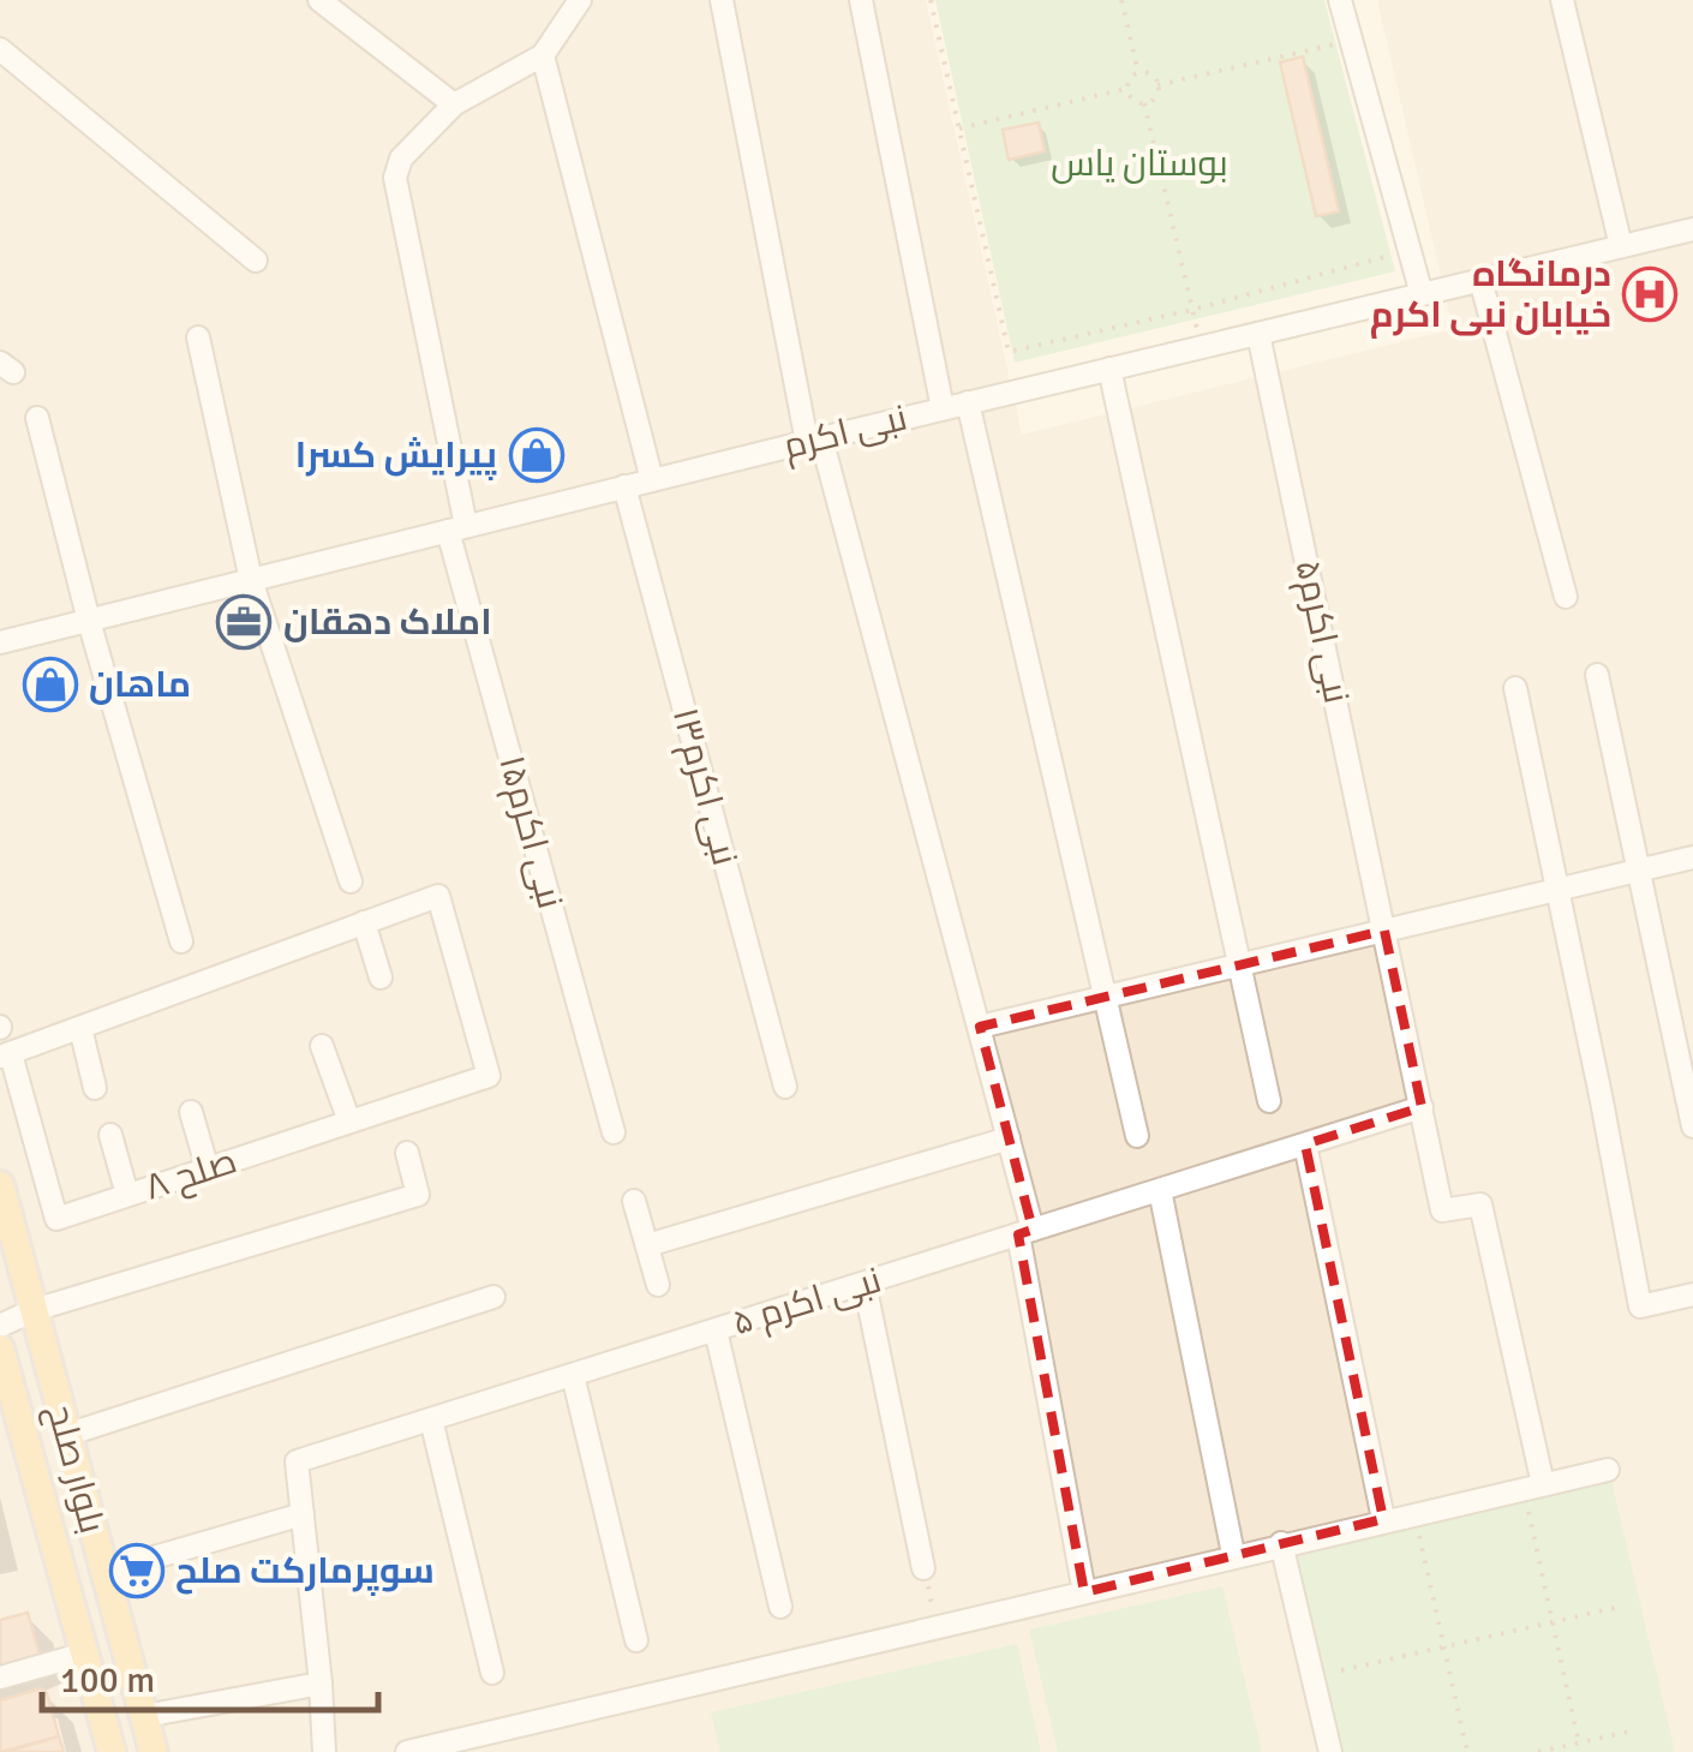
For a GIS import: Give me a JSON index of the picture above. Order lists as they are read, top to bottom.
{
  "streets": {
    "main road": ["بلوار صلح"],
    "street": [
      "نبی اکرم",
      "نبی اکرم۵",
      "نبی اکرم۱۳",
      "نبی اکرم۱۵",
      "۸ صلح",
      "نبی اکرم ۵"
    ]
  },
  "crossings": [
    ["نبی اکرم", "نبی اکرم۵"],
    ["نبی اکرم", "نبی اکرم۱۳"],
    ["نبی اکرم", "نبی اکرم۱۵"]
  ],
  "parks": ["بوستان یاس"],
  "places": {
    "hospital": ["درمانگاه خیابان نبی اکرم"],
    "shop": ["پیرایش کسرا", "ماهان"],
    "office": ["املاک دهقان"],
    "supermarket": ["سوپرمارکت صلح"]
  },
  "scale_bar": "100 m"
}
